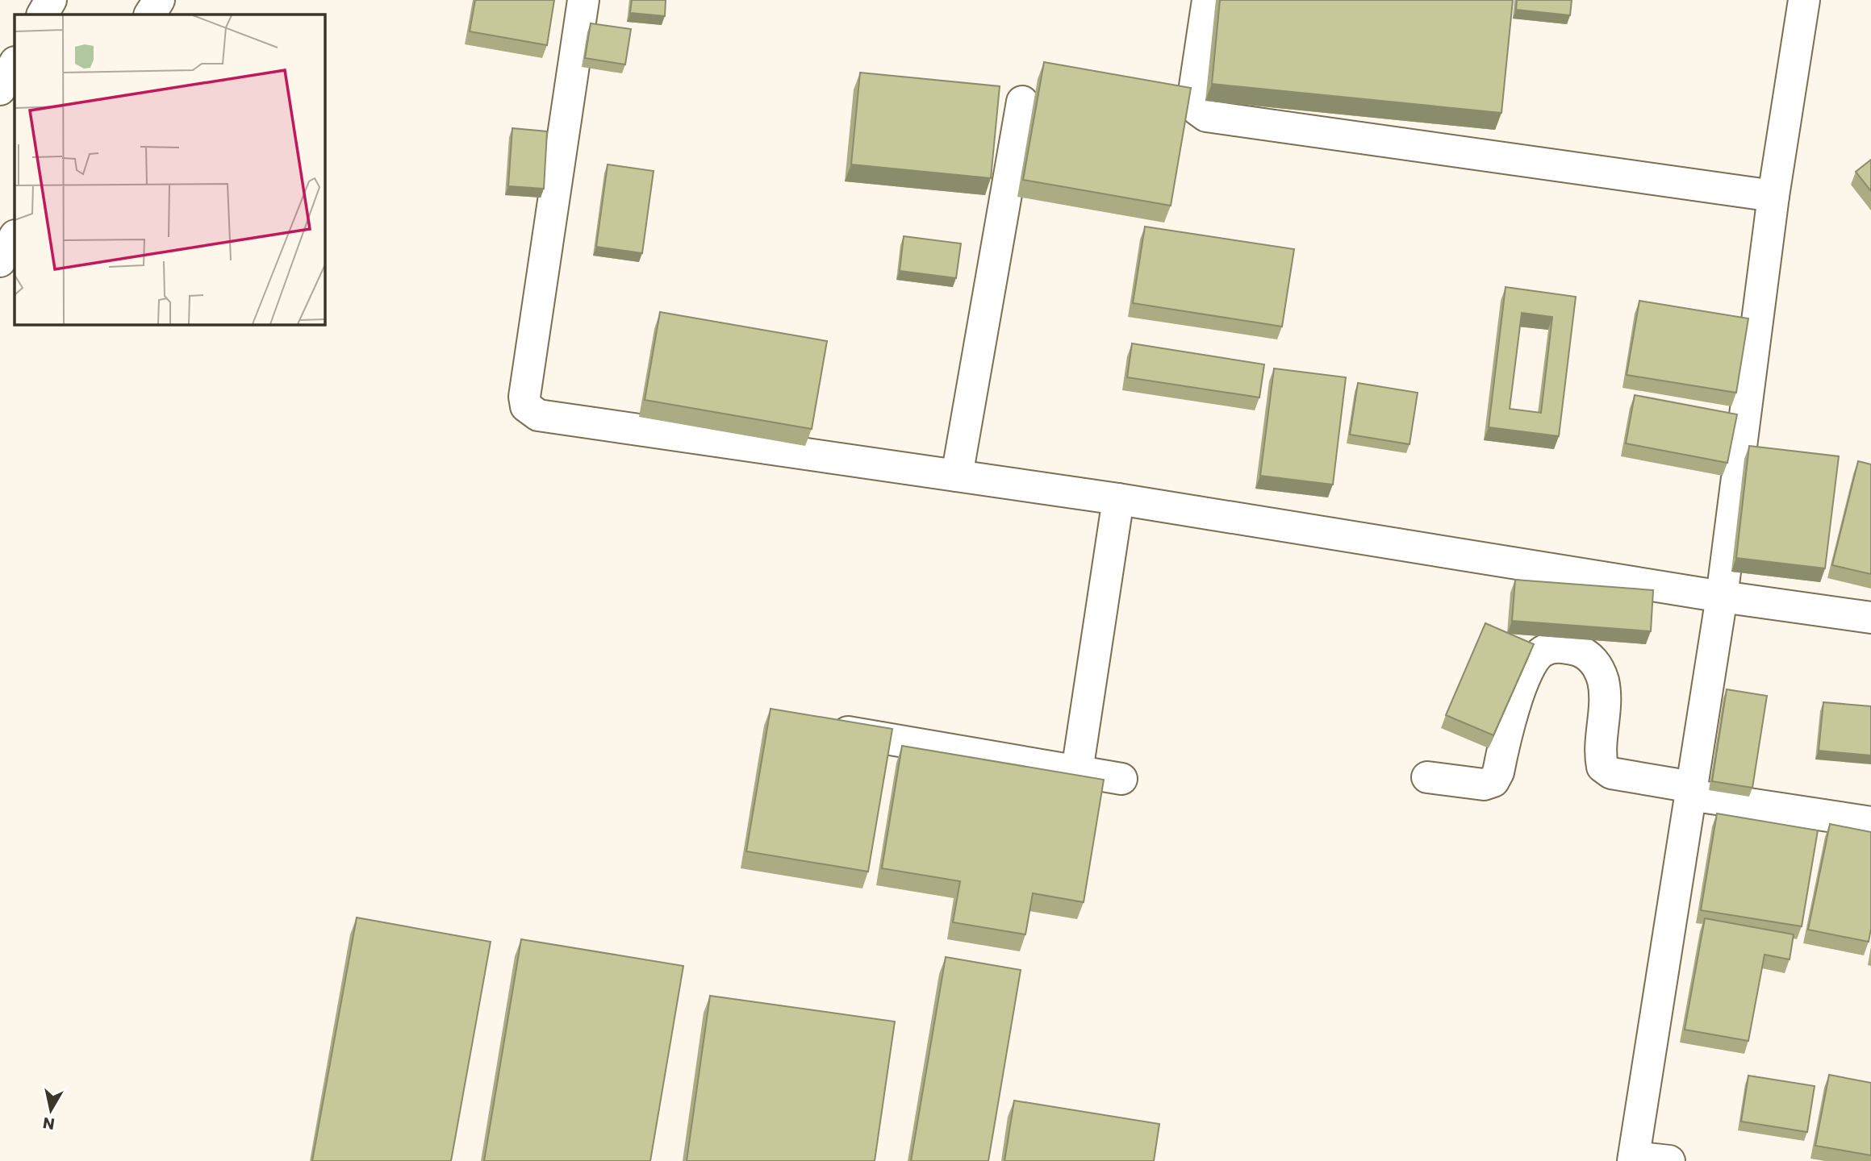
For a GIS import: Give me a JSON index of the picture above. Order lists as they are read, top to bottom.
{
  "north": "bottom"
}
